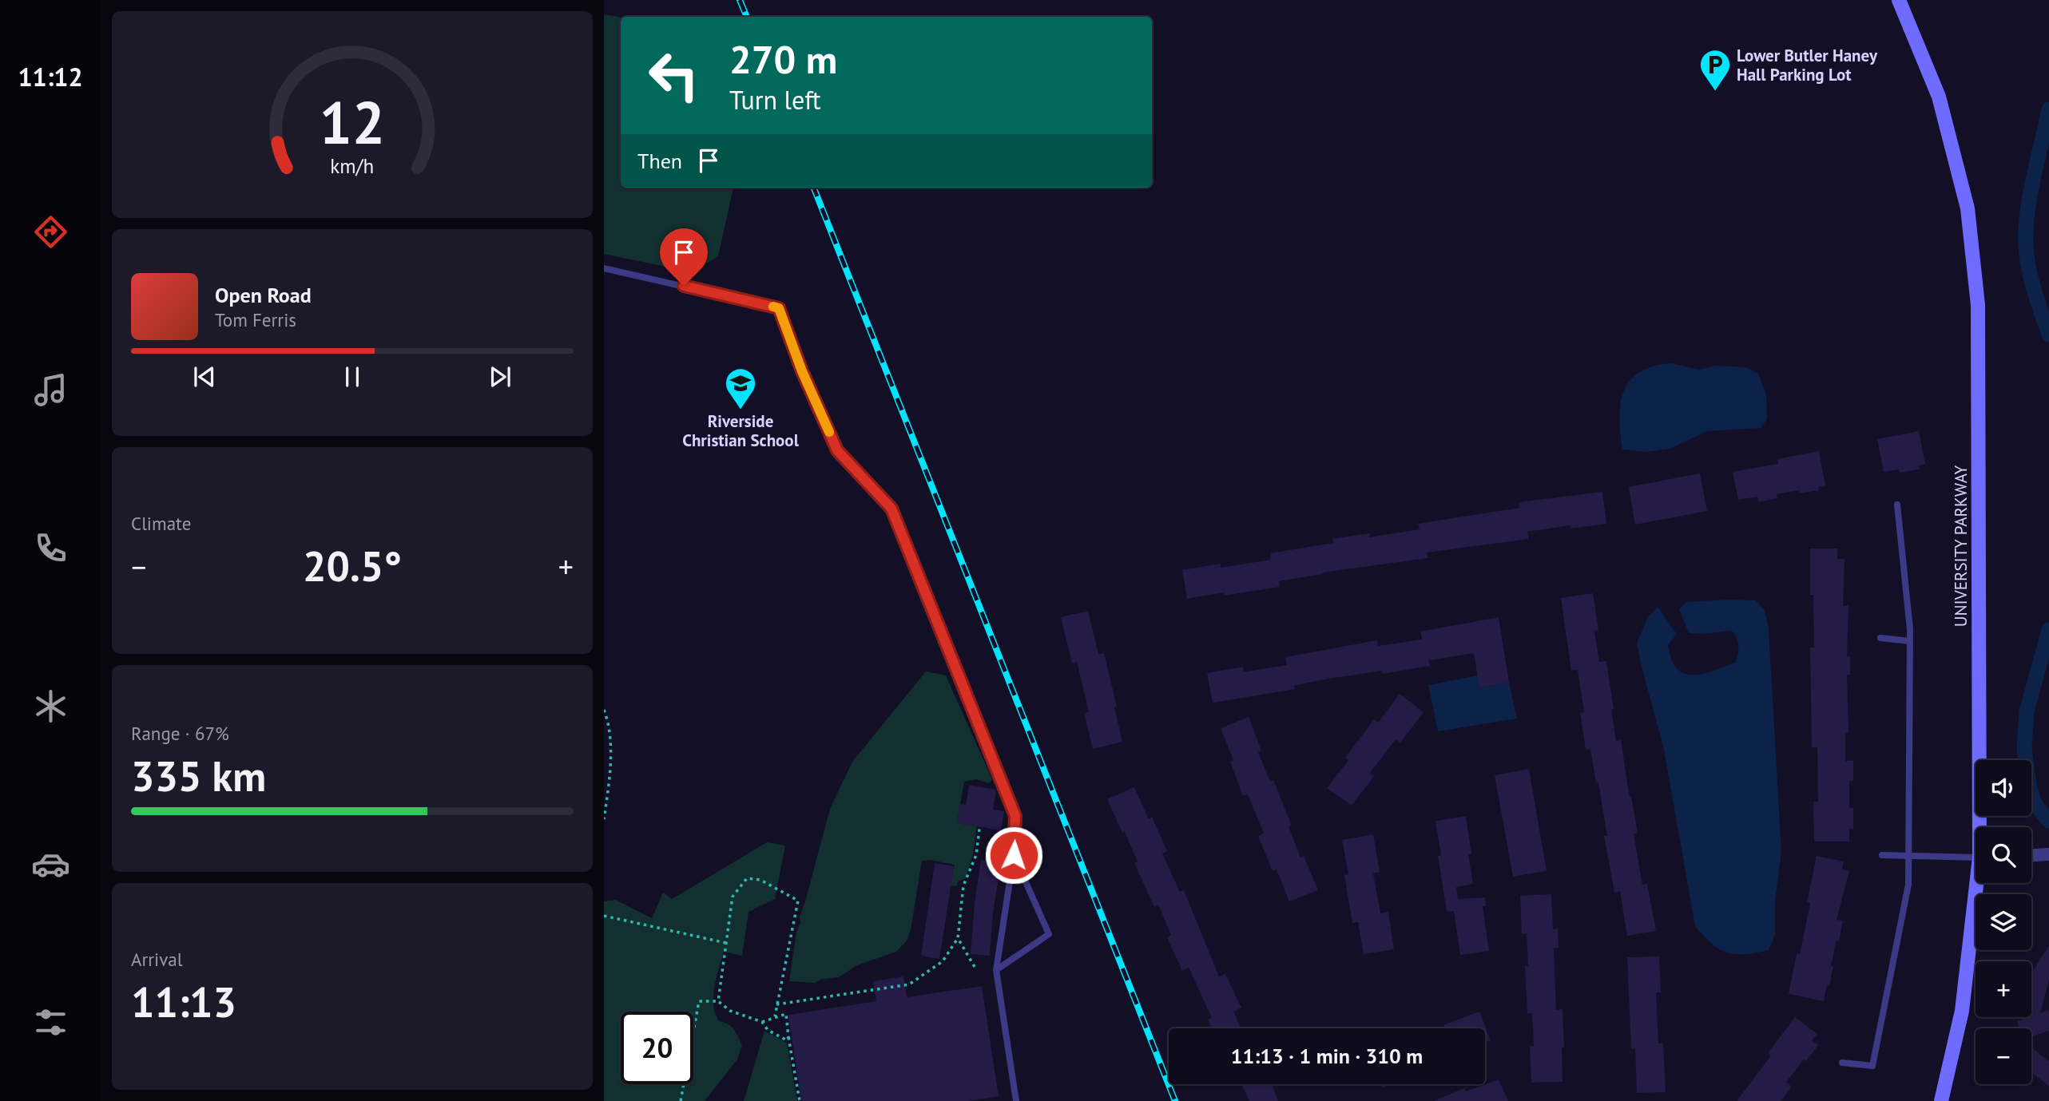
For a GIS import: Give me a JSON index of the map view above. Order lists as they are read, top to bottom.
{
  "streets": {
    "main road": ["UNIVERSITY PARKWAY"]
  },
  "places": {
    "parking": ["Lower Butler Haney Hall Parking Lot"],
    "school or university": ["Riverside Christian School"]
  },
  "page": {
    "tabs": "11:12",
    "turn": ["270 m", "Turn left"],
    "then": "Then",
    "song": ["Open Road", "Tom Ferris"],
    "tile": [
      "Climate",
      ["Range · 67%", "335 km"],
      ["Arrival", "11:13"]
    ],
    "heat": ["−", "20.5°", "+"],
    "map_buttons": ["+", "−"],
    "limit": "20",
    "trip": "11:13 · 1 min · 310 m",
    "gauge": ["12", "km/h"]
  }
}
